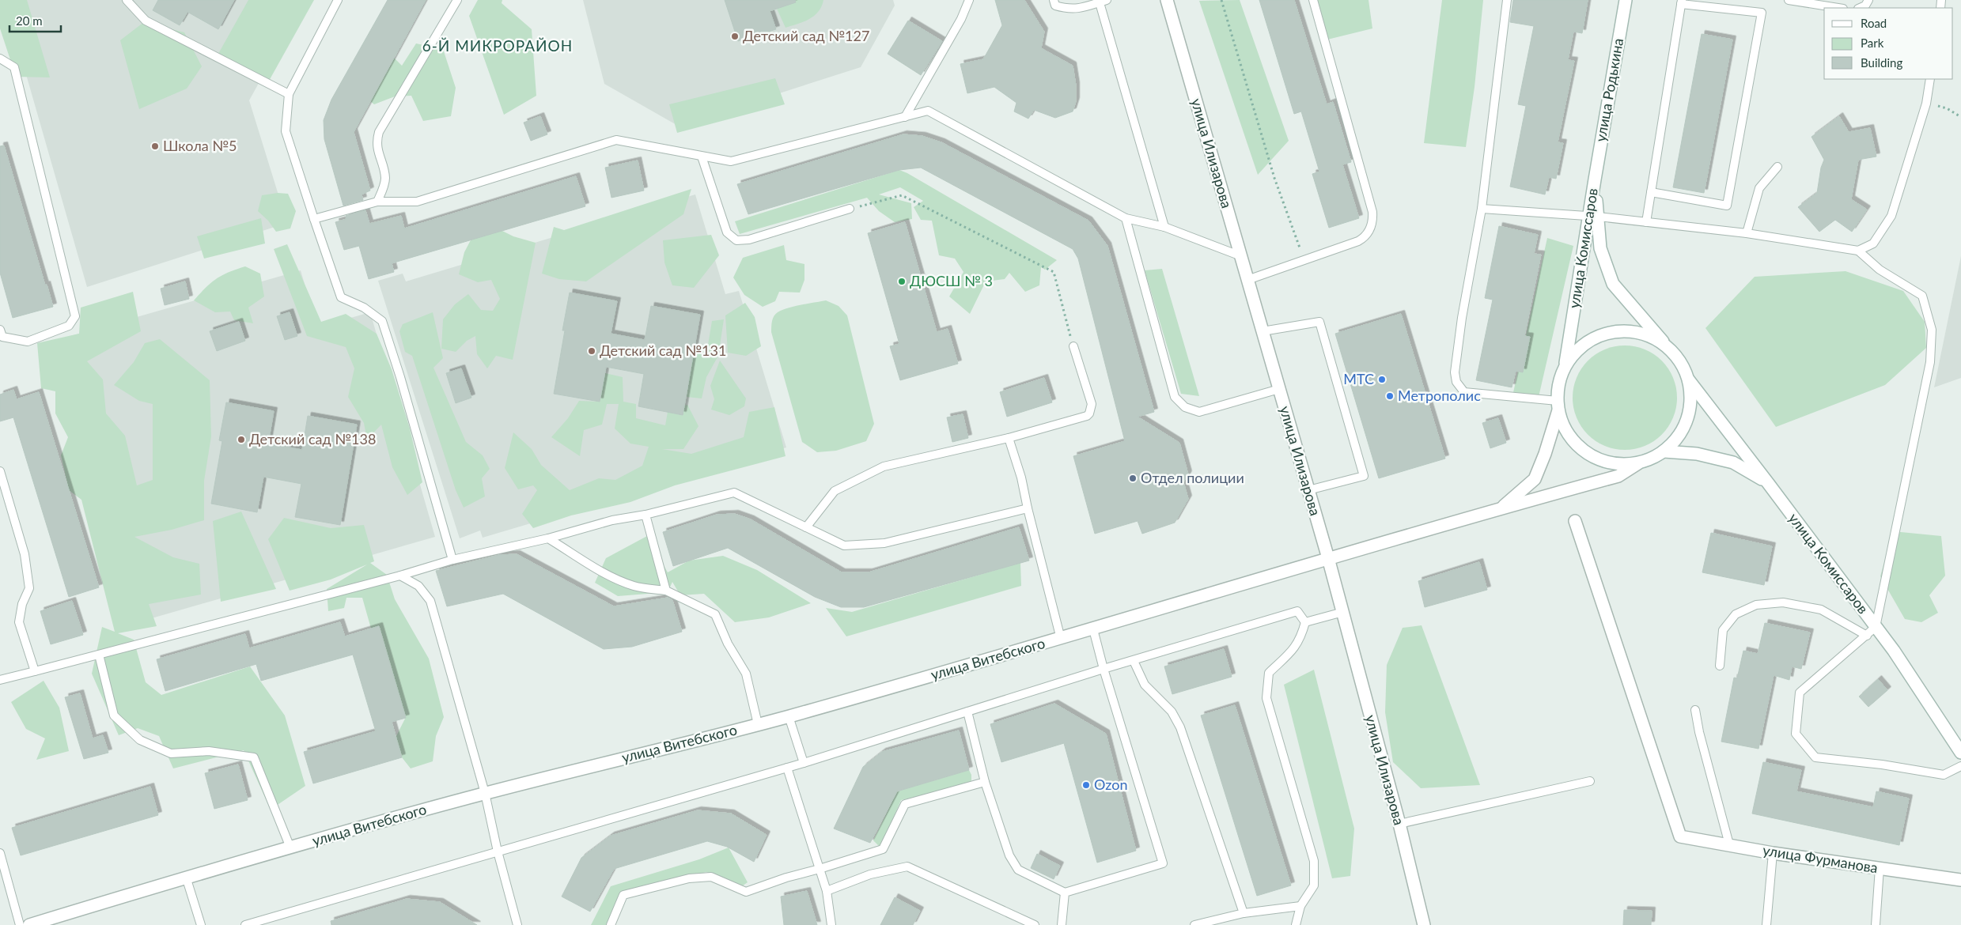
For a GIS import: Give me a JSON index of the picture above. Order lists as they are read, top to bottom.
{
  "streets": {
    "street": [
      "улица Родькина",
      "улица Илизарова",
      "улица Комиссаров",
      "улица Витебского",
      "улица Фурманова"
    ]
  },
  "crossings": [
    ["улица Родькина", "улица Комиссаров"],
    ["улица Илизарова", "улица Витебского"],
    ["улица Комиссаров", "улица Витебского"]
  ],
  "districts": ["6-Й МИКРОРАЙОН"],
  "places": [
    "Детский сад №127",
    "Школа №5",
    "ДЮСШ № 3",
    "Детский сад №131",
    "МТС",
    "Метрополис",
    "Детский сад №138",
    "Отдел полиции",
    "Ozon"
  ],
  "legend": ["Road", "Park", "Building"],
  "scale_bar": "20 m"
}
